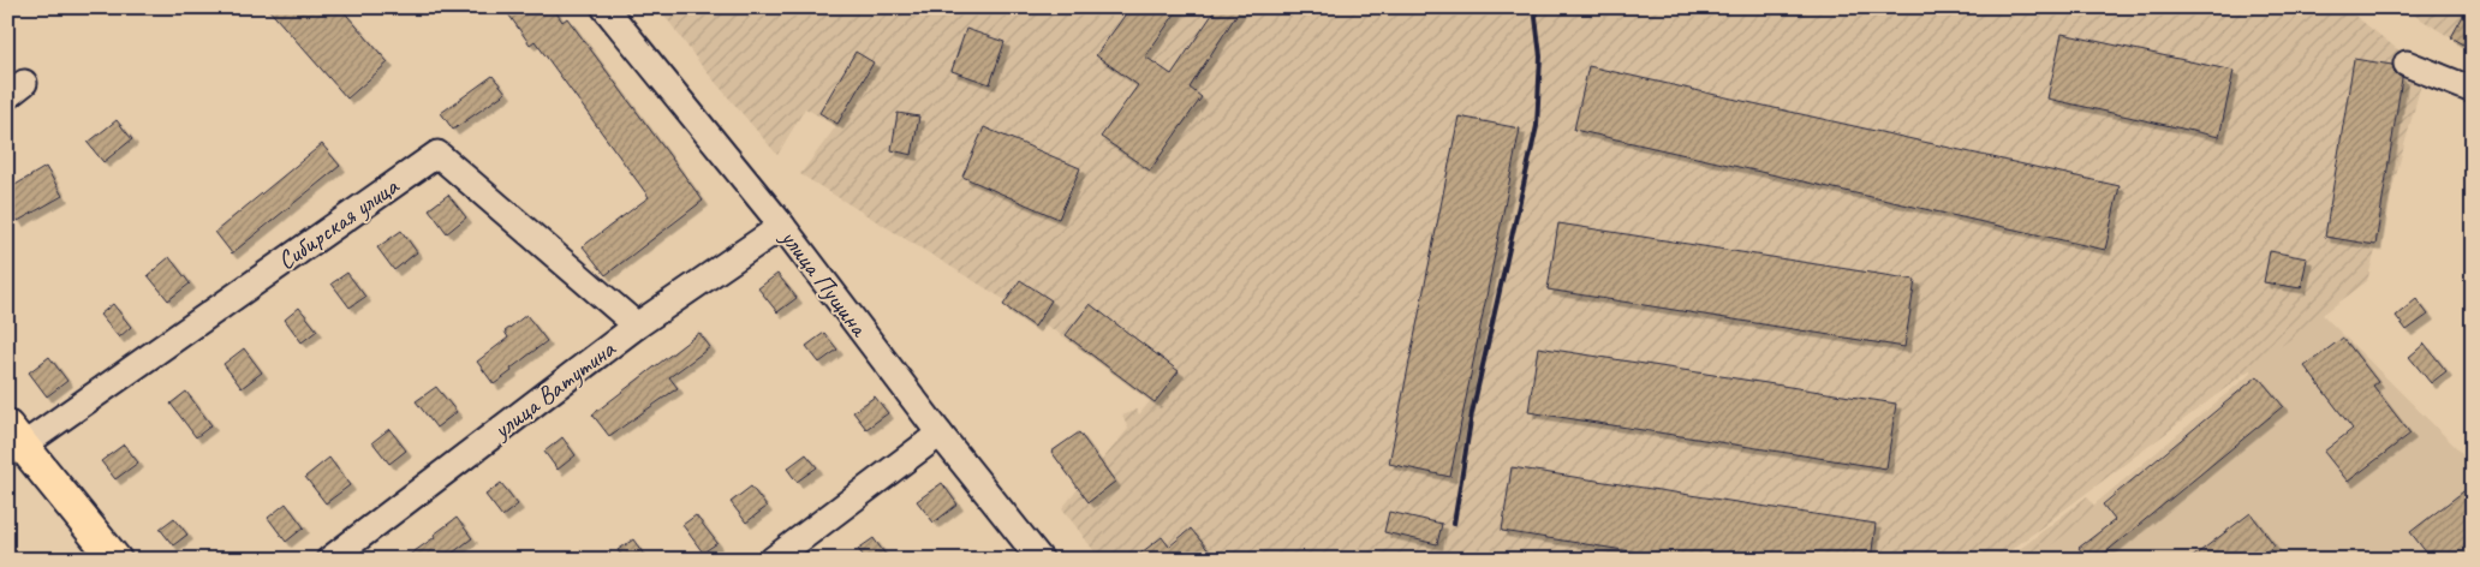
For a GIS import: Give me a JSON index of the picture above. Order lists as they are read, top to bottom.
{
  "streets": {
    "street": ["Сибирская улица", "улица Пущина", "улица Ватутина"]
  },
  "crossings": [
    ["Сибирская улица", "улица Ватутина"],
    ["улица Пущина", "улица Ватутина"]
  ]
}
